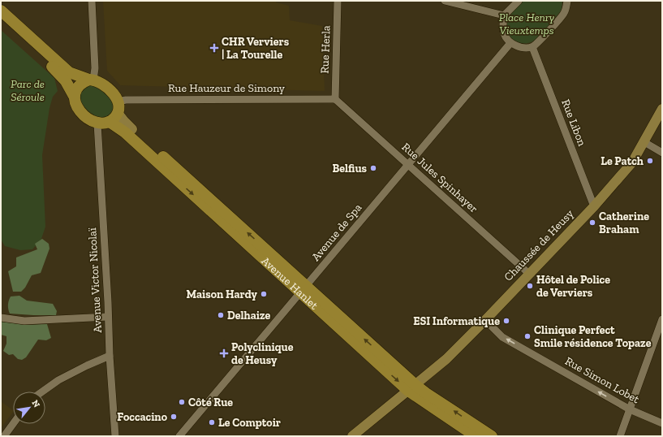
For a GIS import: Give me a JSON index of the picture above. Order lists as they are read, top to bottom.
{
  "streets": {
    "highway": ["Avenue Hanlet"],
    "main road": ["Chaussée de Heusy"],
    "street": [
      "Rue Herla",
      "Rue Hauzeur de Simony",
      "Rue Libon",
      "Rue Jules Spinhayer",
      "Avenue de Spa",
      "Avenue Victor Nicolaï",
      "Rue Simon Lobet"
    ]
  },
  "crossings": [
    ["Rue Herla", "Rue Hauzeur de Simony"],
    ["Rue Herla", "Rue Jules Spinhayer"],
    ["Rue Hauzeur de Simony", "Rue Jules Spinhayer"],
    ["Rue Hauzeur de Simony", "Avenue Victor Nicolaï"],
    ["Rue Hauzeur de Simony", "Avenue Hanlet"],
    ["Rue Libon", "Chaussée de Heusy"],
    ["Rue Jules Spinhayer", "Avenue de Spa"],
    ["Rue Jules Spinhayer", "Chaussée de Heusy"],
    ["Avenue de Spa", "Avenue Hanlet"],
    ["Chaussée de Heusy", "Avenue Hanlet"],
    ["Chaussée de Heusy", "Rue Simon Lobet"],
    ["Avenue Victor Nicolaï", "Avenue Hanlet"]
  ],
  "one_way": ["Rue Simon Lobet"],
  "parks": ["Place Henry Vieuxtemps", "Parc de Séroule"],
  "places": {
    "health": ["CHR Verviers | La Tourelle", "Polyclinique de Heusy"],
    "other": [
      "Le Patch",
      "Belfius",
      "Catherine Braham",
      "Hôtel de Police de Verviers",
      "Maison Hardy",
      "Delhaize",
      "ESI Informatique",
      "Clinique Perfect Smile résidence Topaze",
      "Côté Rue",
      "Foccacino",
      "Le Comptoir"
    ]
  },
  "north": "top right"
}
